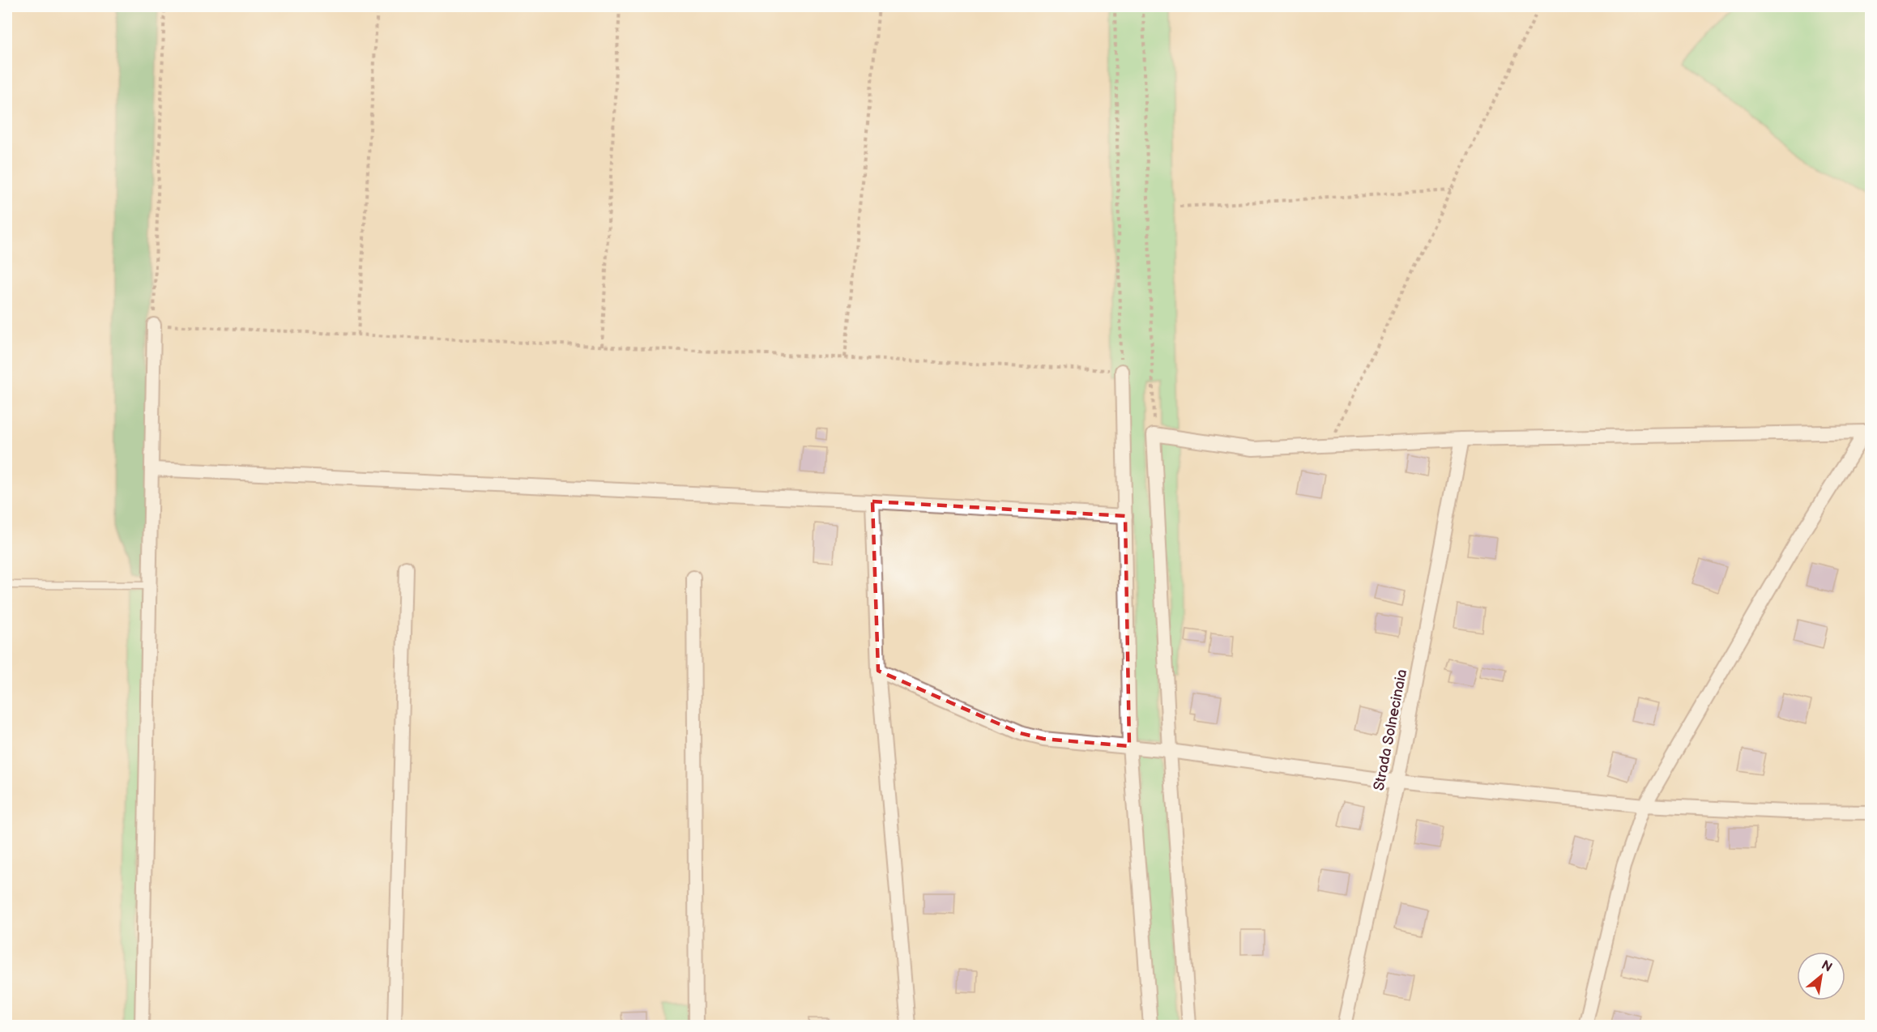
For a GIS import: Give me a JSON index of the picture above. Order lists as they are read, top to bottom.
{
  "streets": {
    "street": ["Strada Solnecinaia"]
  },
  "north": "top right"
}
